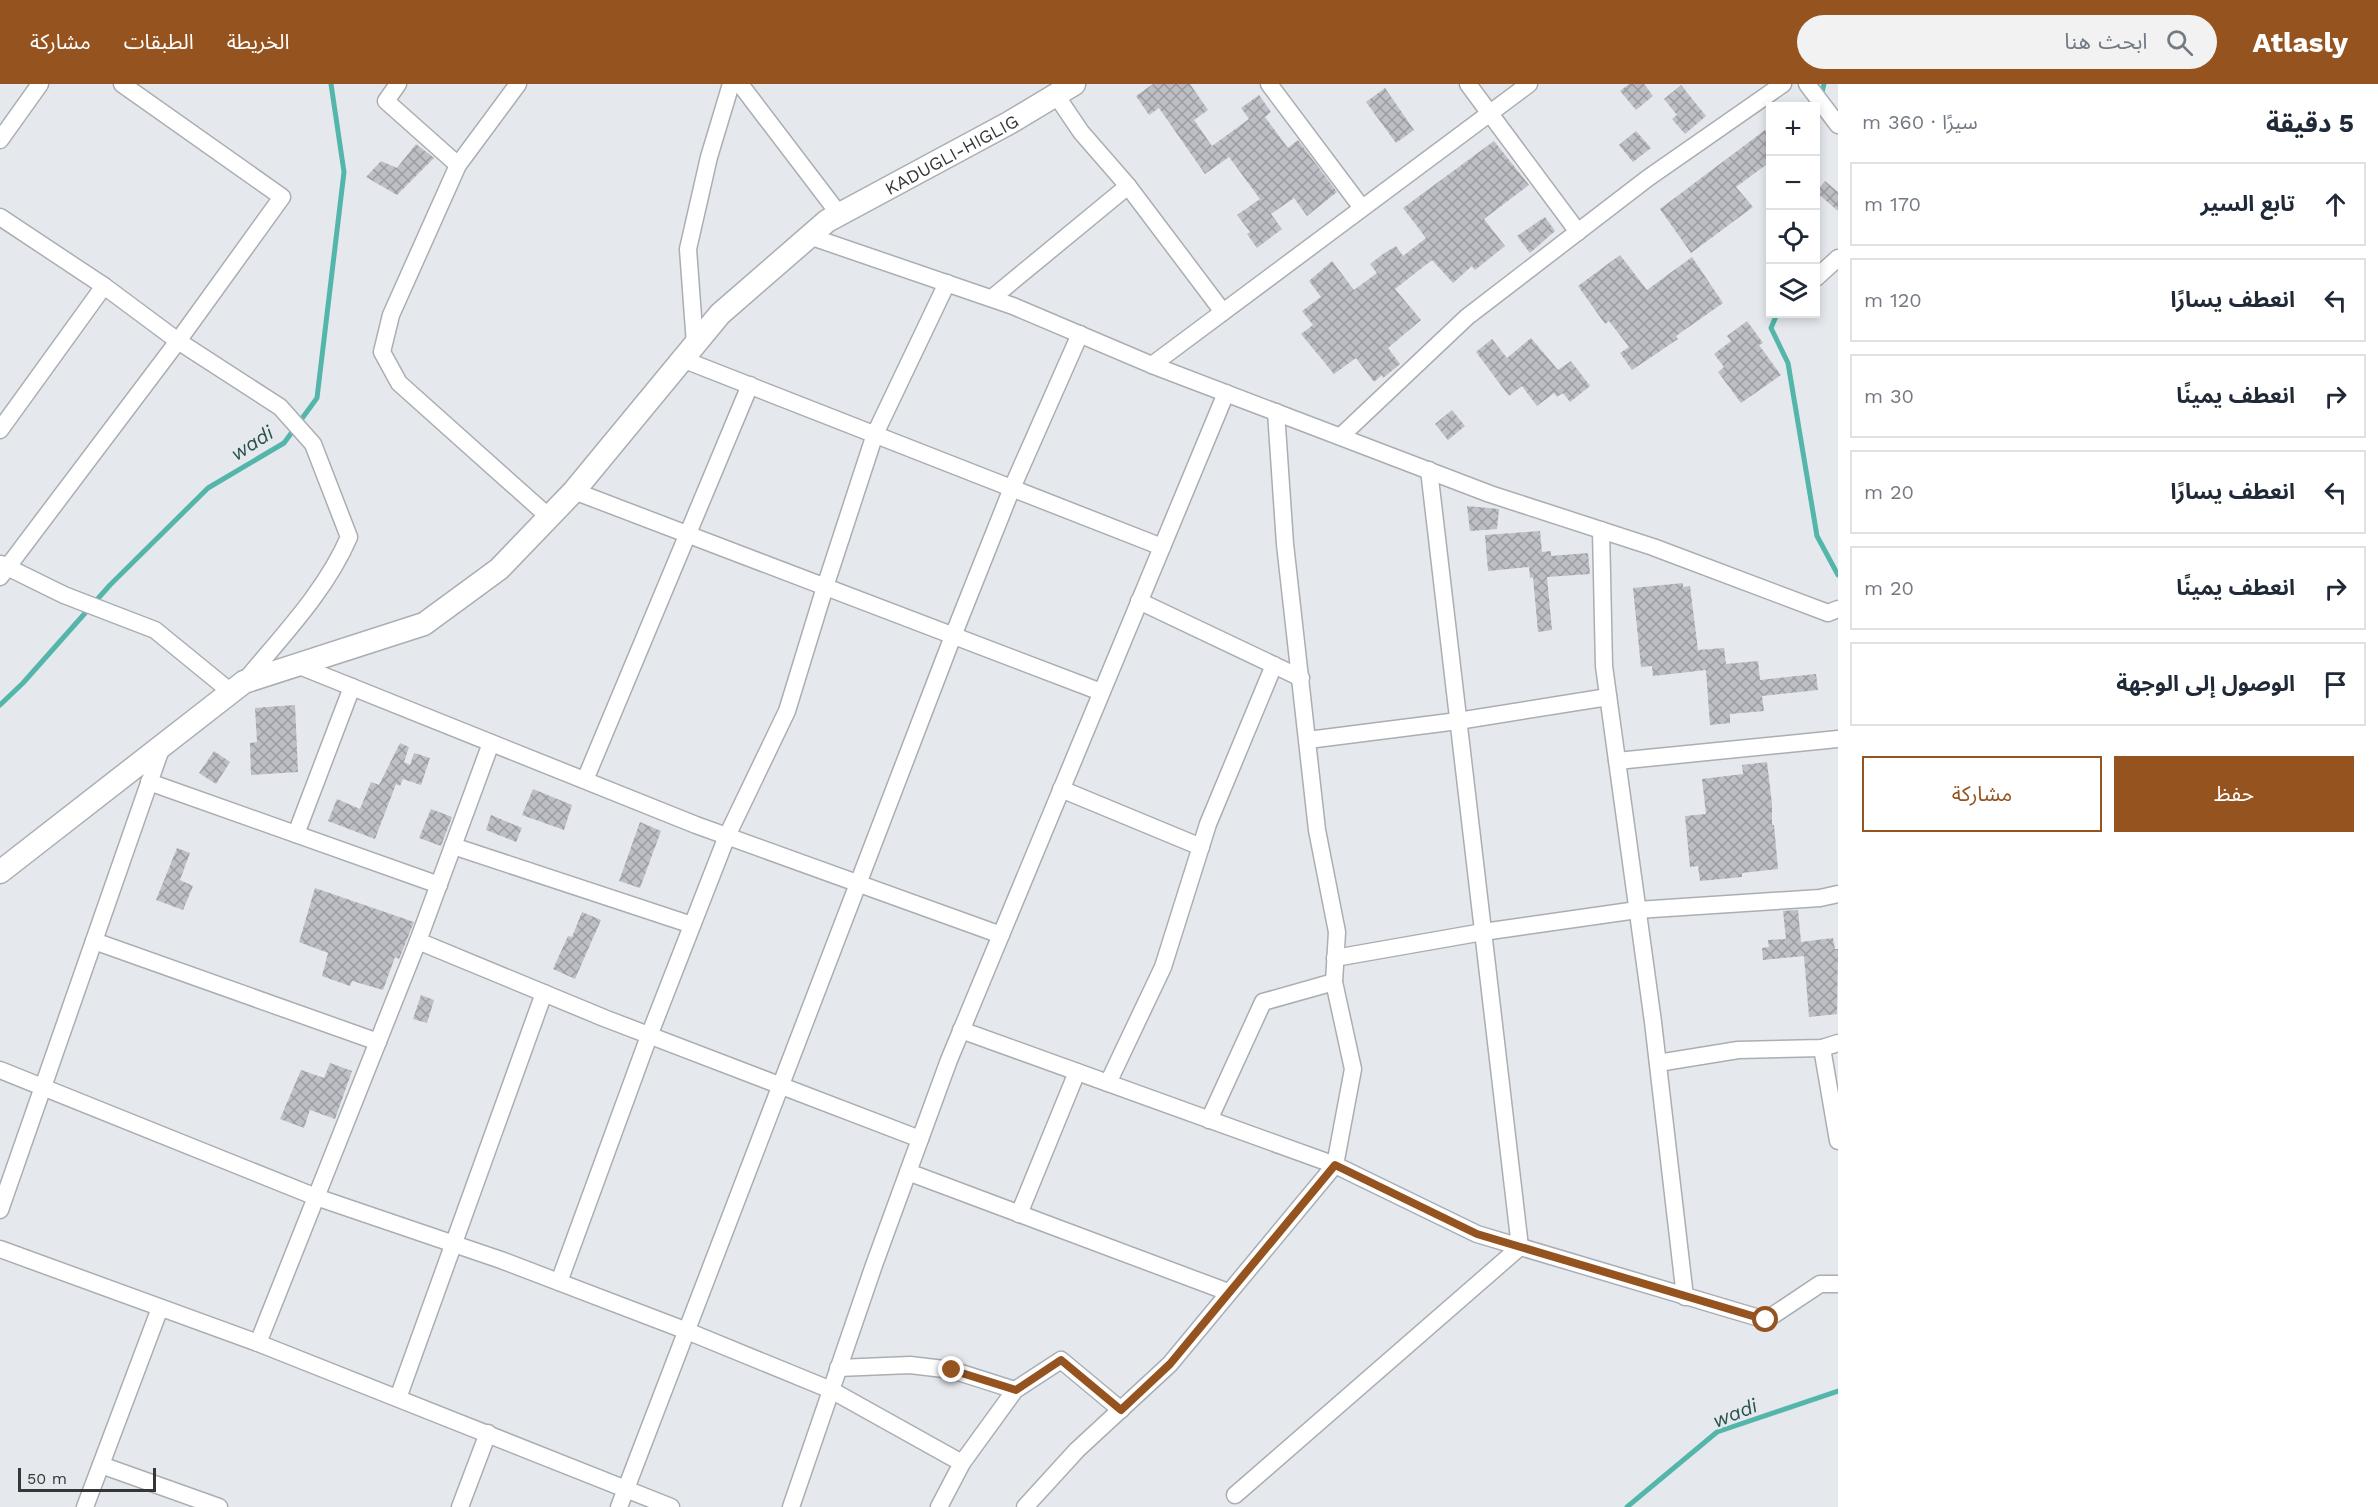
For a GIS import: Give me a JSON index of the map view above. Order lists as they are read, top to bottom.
{
  "streets": {
    "street": ["KADUGLI-HIGLIG"]
  },
  "water": ["wadi"],
  "scale_bar": "50 m",
  "page": {
    "header": "Atlasly",
    "search": "ابحث هنا",
    "nav": ["الخريطة", "الطبقات", "مشاركة"],
    "heading": ["5 دقيقة", "سيرًا · 360 m"],
    "map_buttons": ["+", "−"],
    "list": [
      ["تابع السير", "170 m"],
      ["انعطف يسارًا", "120 m"],
      ["انعطف يمينًا", "30 m"],
      ["انعطف يسارًا", "20 m"],
      ["انعطف يمينًا", "20 m"],
      "الوصول إلى الوجهة"
    ],
    "buttons": ["حفظ", "مشاركة"],
    "scale": "50 m"
  }
}
